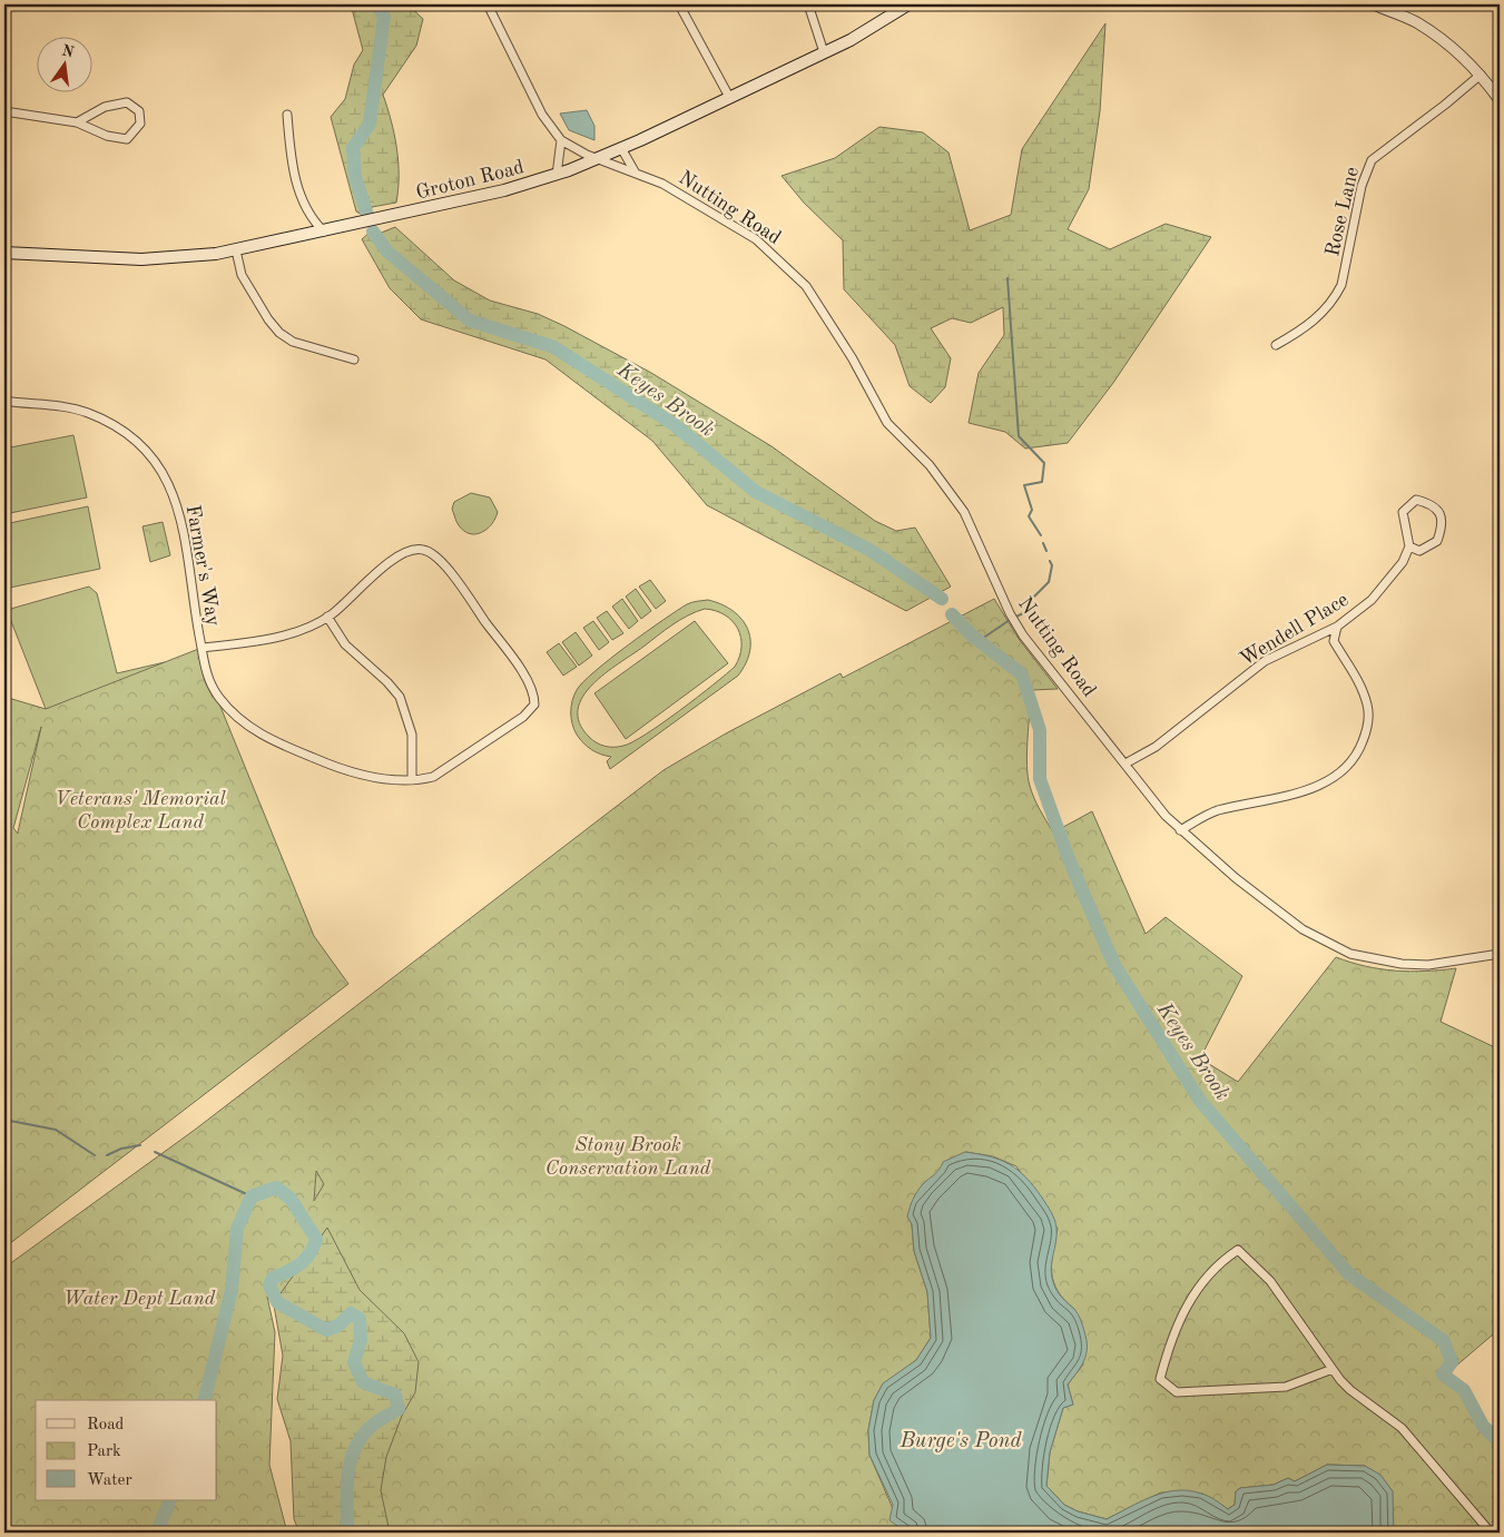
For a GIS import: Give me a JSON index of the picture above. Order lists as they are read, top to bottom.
{
  "streets": {
    "main road": ["Groton Road"],
    "street": [
      "Nutting Road",
      "Rose Lane",
      "Farmer's Way",
      "Wendell Place"
    ]
  },
  "crossings": [
    ["Groton Road", "Nutting Road"],
    ["Nutting Road", "Wendell Place"]
  ],
  "water": ["Keyes Brook", "Burge's Pond"],
  "parks": ["Veterans' Memorial Complex Land", "Stony Brook Conservation Land", "Water Dept Land"],
  "legend": ["Road", "Park", "Water"],
  "north": "top"
}
